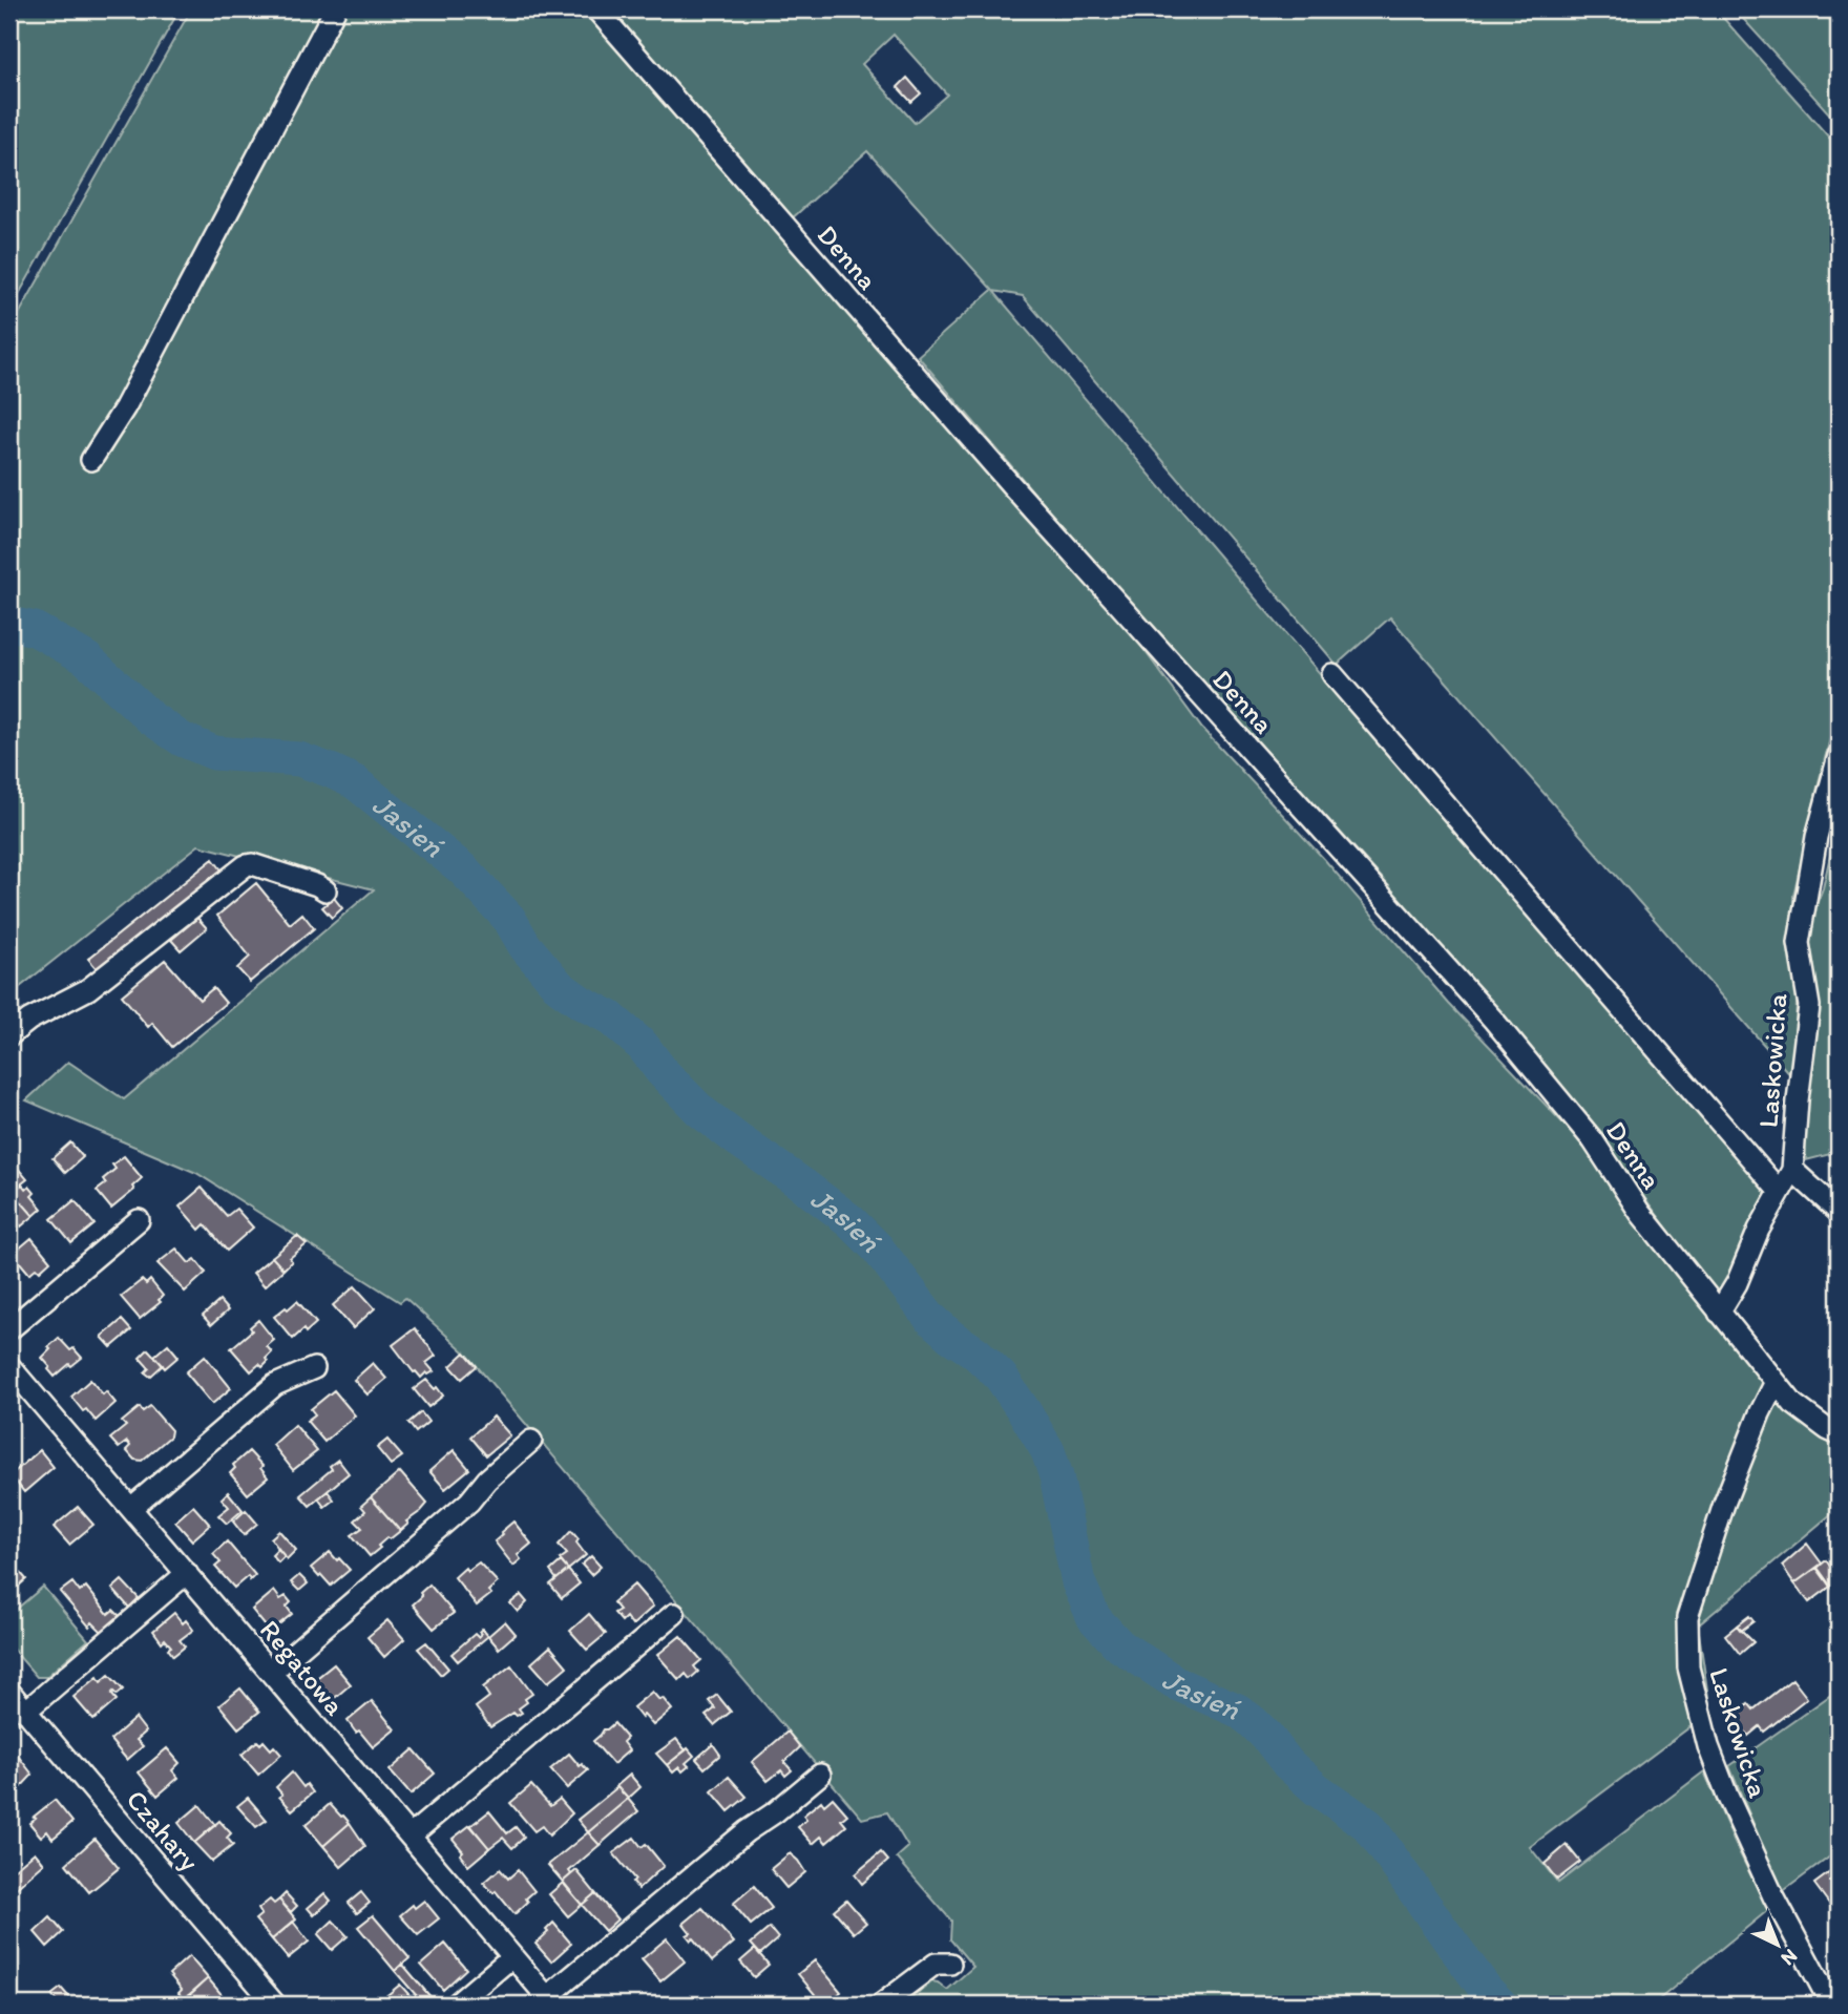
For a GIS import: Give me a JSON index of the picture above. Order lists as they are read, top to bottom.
{
  "streets": {
    "street": [
      "Denna",
      "Laskowicka",
      "Regatowa",
      "Czahary"
    ]
  },
  "crossings": [
    ["Denna", "Laskowicka"]
  ],
  "water": ["Jasień"],
  "north": "bottom right"
}
